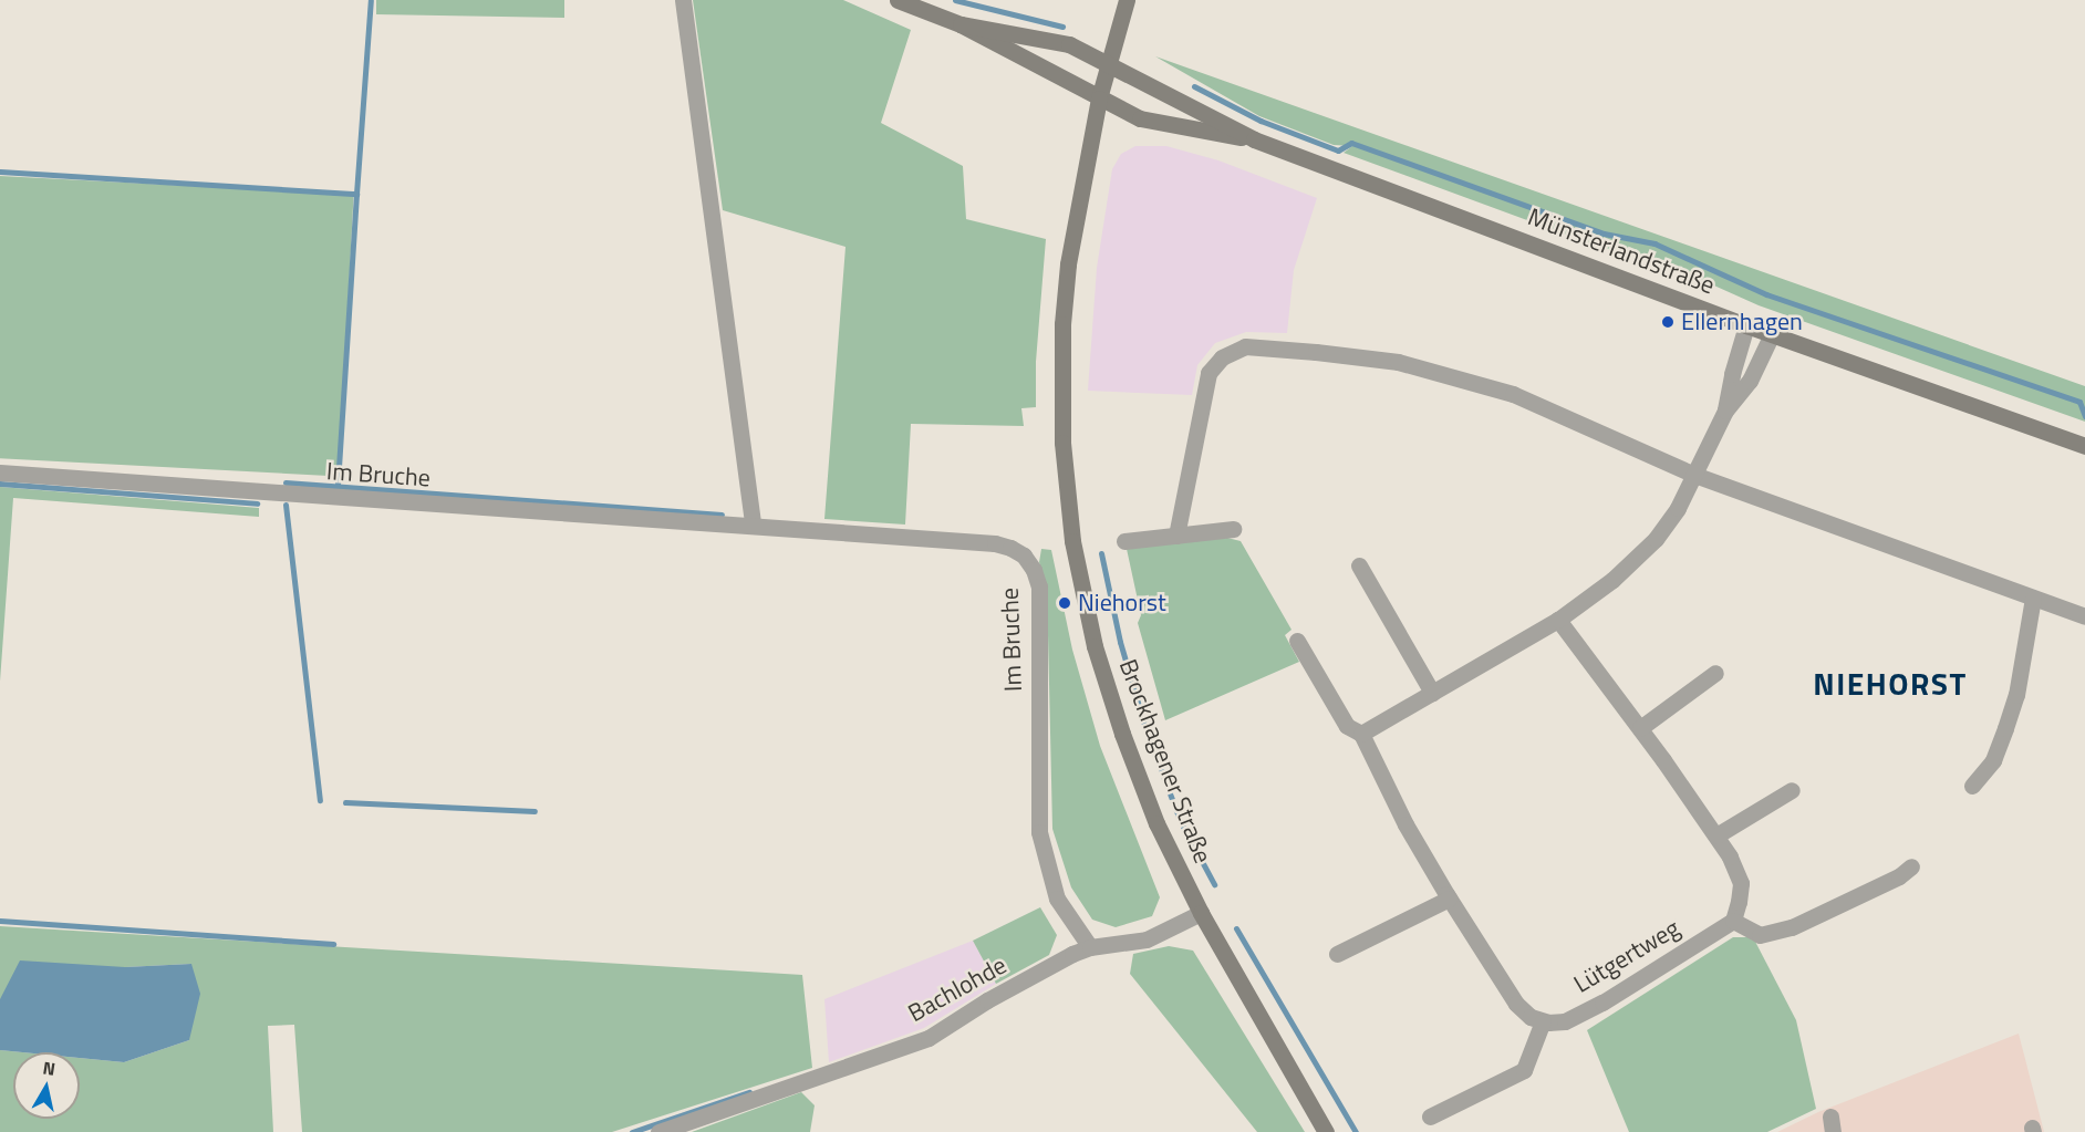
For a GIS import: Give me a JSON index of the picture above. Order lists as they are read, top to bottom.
{
  "streets": {
    "main road": ["Münsterlandstraße", "Brockhagener Straße"],
    "street": ["Im Bruche", "Lütgertweg", "Bachlohde"]
  },
  "crossings": [
    ["Münsterlandstraße", "Brockhagener Straße"],
    ["Im Bruche", "Bachlohde"],
    ["Brockhagener Straße", "Bachlohde"]
  ],
  "districts": ["NIEHORST"],
  "places": ["Ellernhagen", "Niehorst"],
  "north": "top"
}
